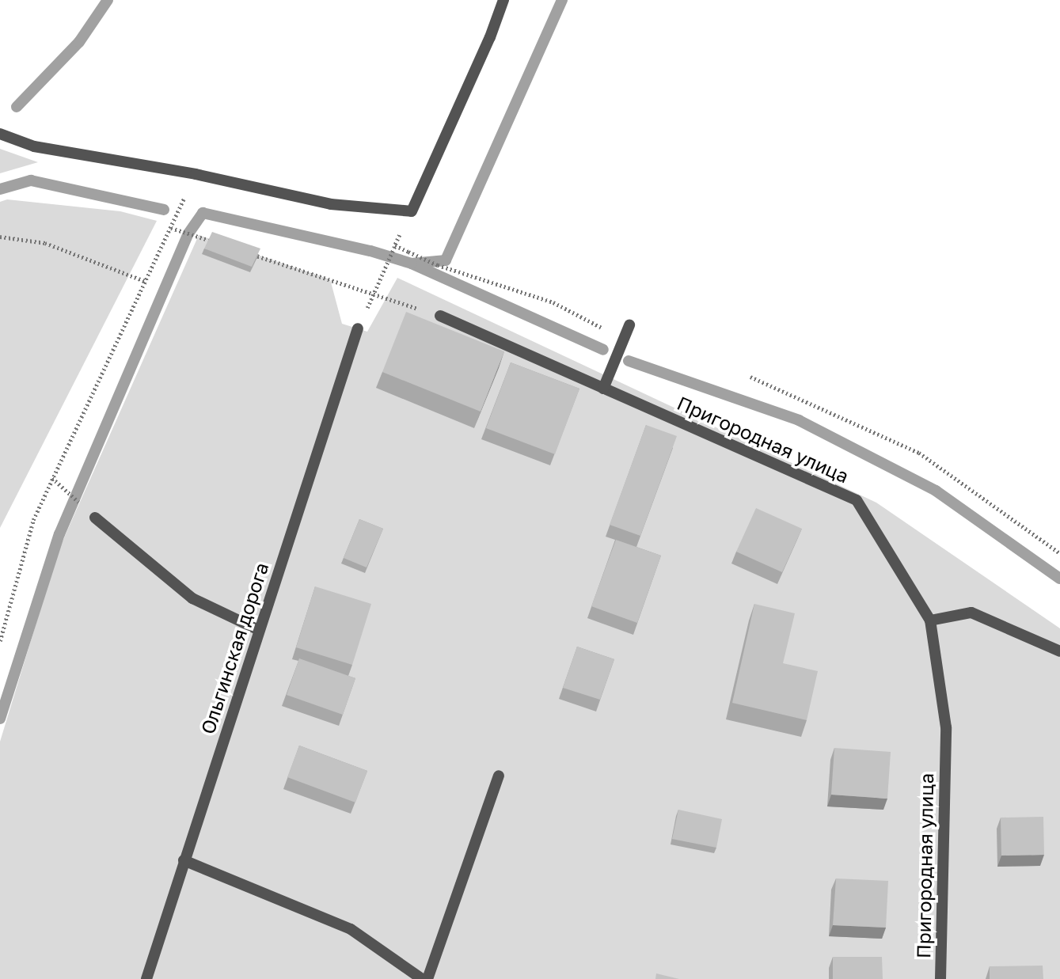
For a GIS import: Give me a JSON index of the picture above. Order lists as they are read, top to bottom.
{
  "streets": {
    "street": ["Пригородная улица", "Ольгинская дорога"]
  }
}
